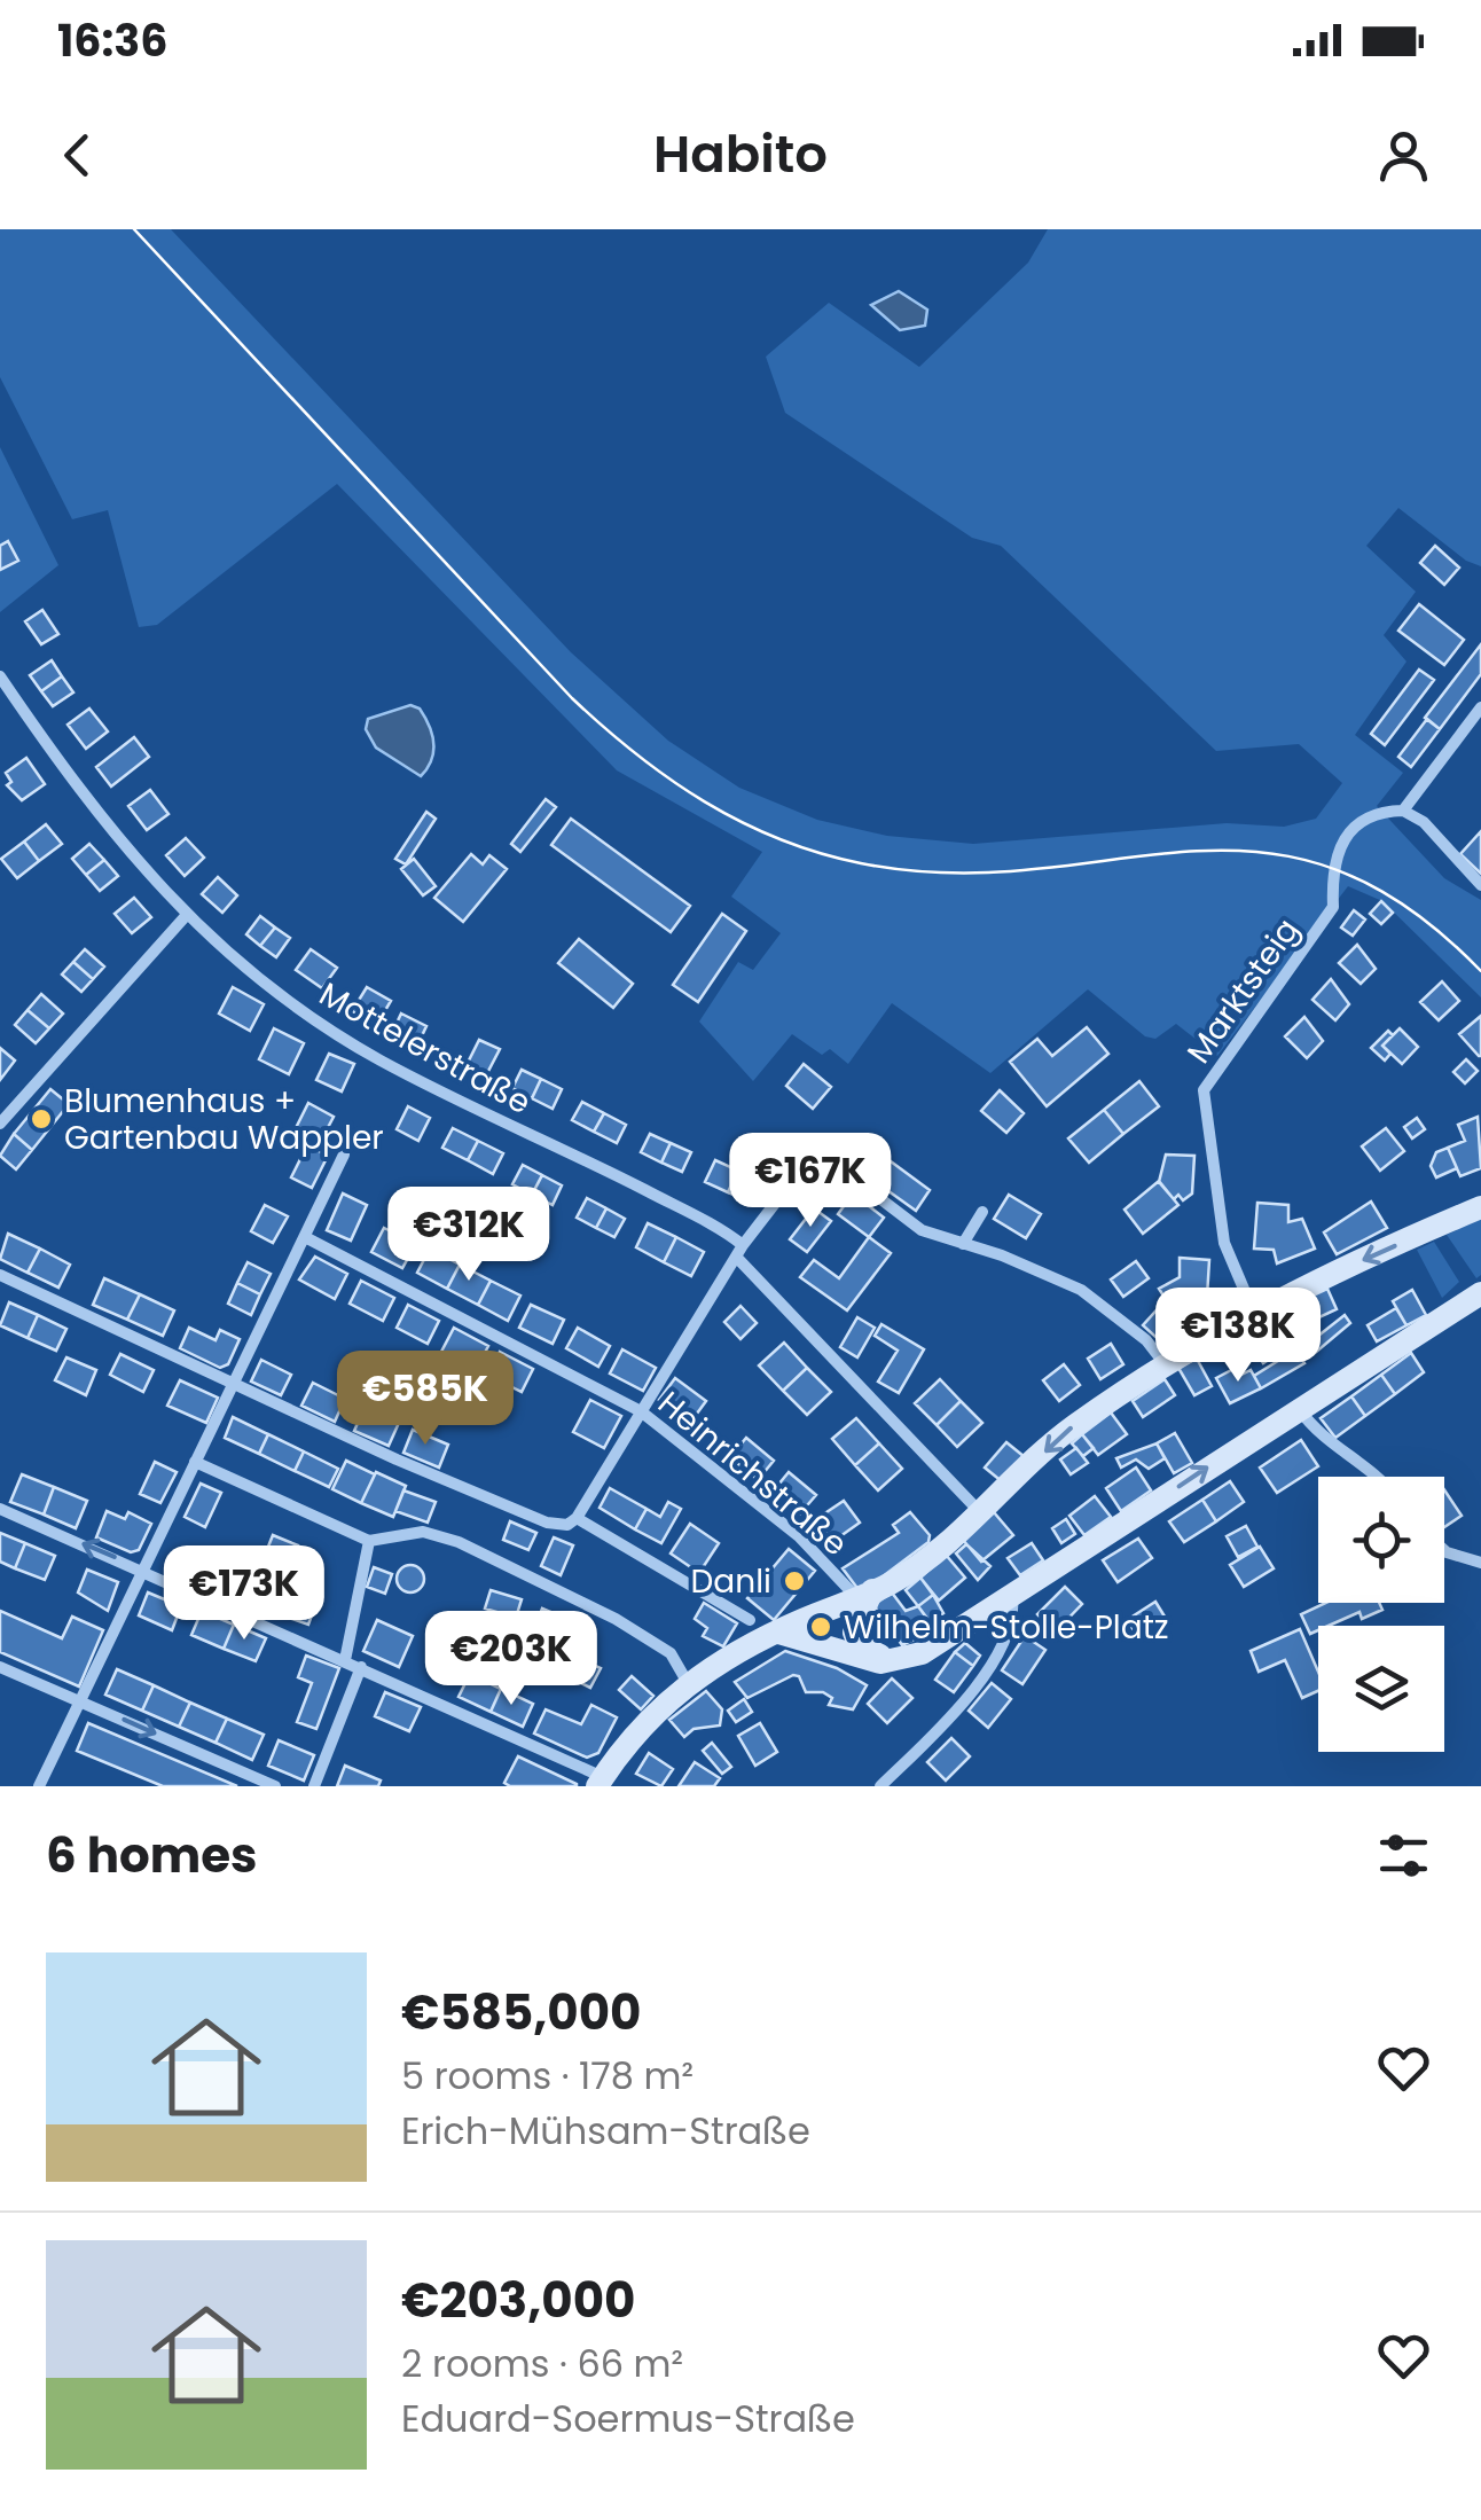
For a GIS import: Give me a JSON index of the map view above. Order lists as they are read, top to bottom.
{
  "streets": {
    "street": ["Marktsteig", "Mottelerstraße", "Heinrichstraße"]
  },
  "places": ["Blumenhaus + Gartenbau Wappler", "Danli", "Wilhelm-Stolle-Platz"],
  "page": {
    "status": "16:36",
    "header": "Habito",
    "price": [
      "€167K",
      "€312K",
      "€138K",
      "€585K",
      "€173K",
      "€203K"
    ],
    "heading": "6 homes",
    "list": [
      {
        "name": "€585,000",
        "note": "5 rooms · 178 m² · Erich-Mühsam-Straße"
      },
      {
        "name": "€203,000",
        "note": "2 rooms · 66 m² · Eduard-Soermus-Straße"
      }
    ]
  }
}
